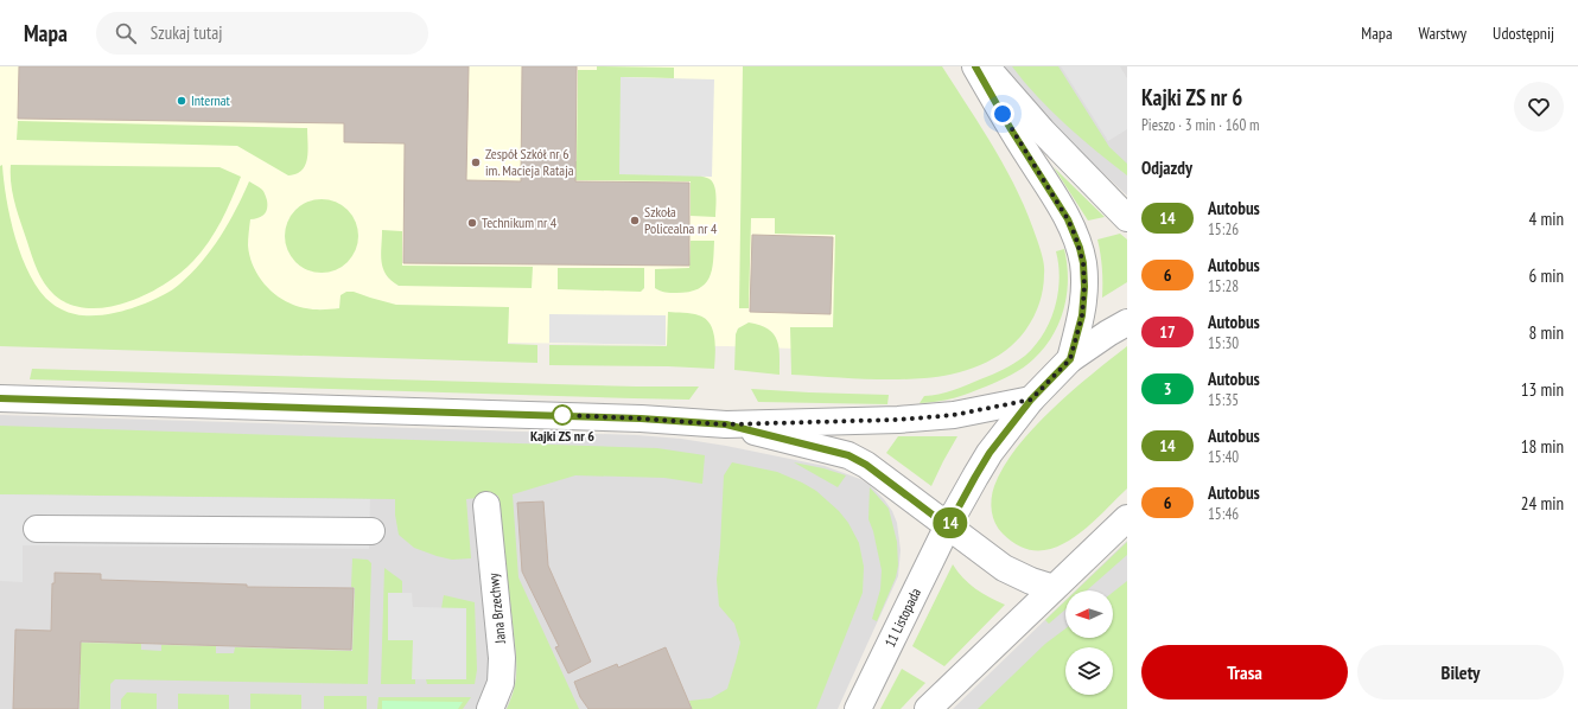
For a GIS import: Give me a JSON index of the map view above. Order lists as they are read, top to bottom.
{
  "streets": {
    "street": ["Jana Brzechwy", "11 Listopada"]
  },
  "places": [
    "Internat",
    "Zespół Szkół nr 6 im. Macieja Rataja",
    "Szkoła Policealna nr 4",
    "Technikum nr 4",
    "Kajki ZS nr 6"
  ],
  "lines": ["bus line 14"],
  "north": "left",
  "page": {
    "header": "Mapa",
    "search": "Szukaj tutaj",
    "nav": ["Mapa", "Warstwy", "Udostępnij"],
    "on_map": "14",
    "heading": [
      ["Kajki ZS nr 6", "Pieszo · 3 min · 160 m"],
      "Odjazdy"
    ],
    "list": [
      {
        "mark": "14",
        "name": "Autobus",
        "note": "15:26",
        "value": "4 min"
      },
      {
        "mark": "6",
        "name": "Autobus",
        "note": "15:28",
        "value": "6 min"
      },
      {
        "mark": "17",
        "name": "Autobus",
        "note": "15:30",
        "value": "8 min"
      },
      {
        "mark": "3",
        "name": "Autobus",
        "note": "15:35",
        "value": "13 min"
      },
      {
        "mark": "14",
        "name": "Autobus",
        "note": "15:40",
        "value": "18 min"
      },
      {
        "mark": "6",
        "name": "Autobus",
        "note": "15:46",
        "value": "24 min"
      }
    ],
    "buttons": ["Trasa", "Bilety"]
  }
}
